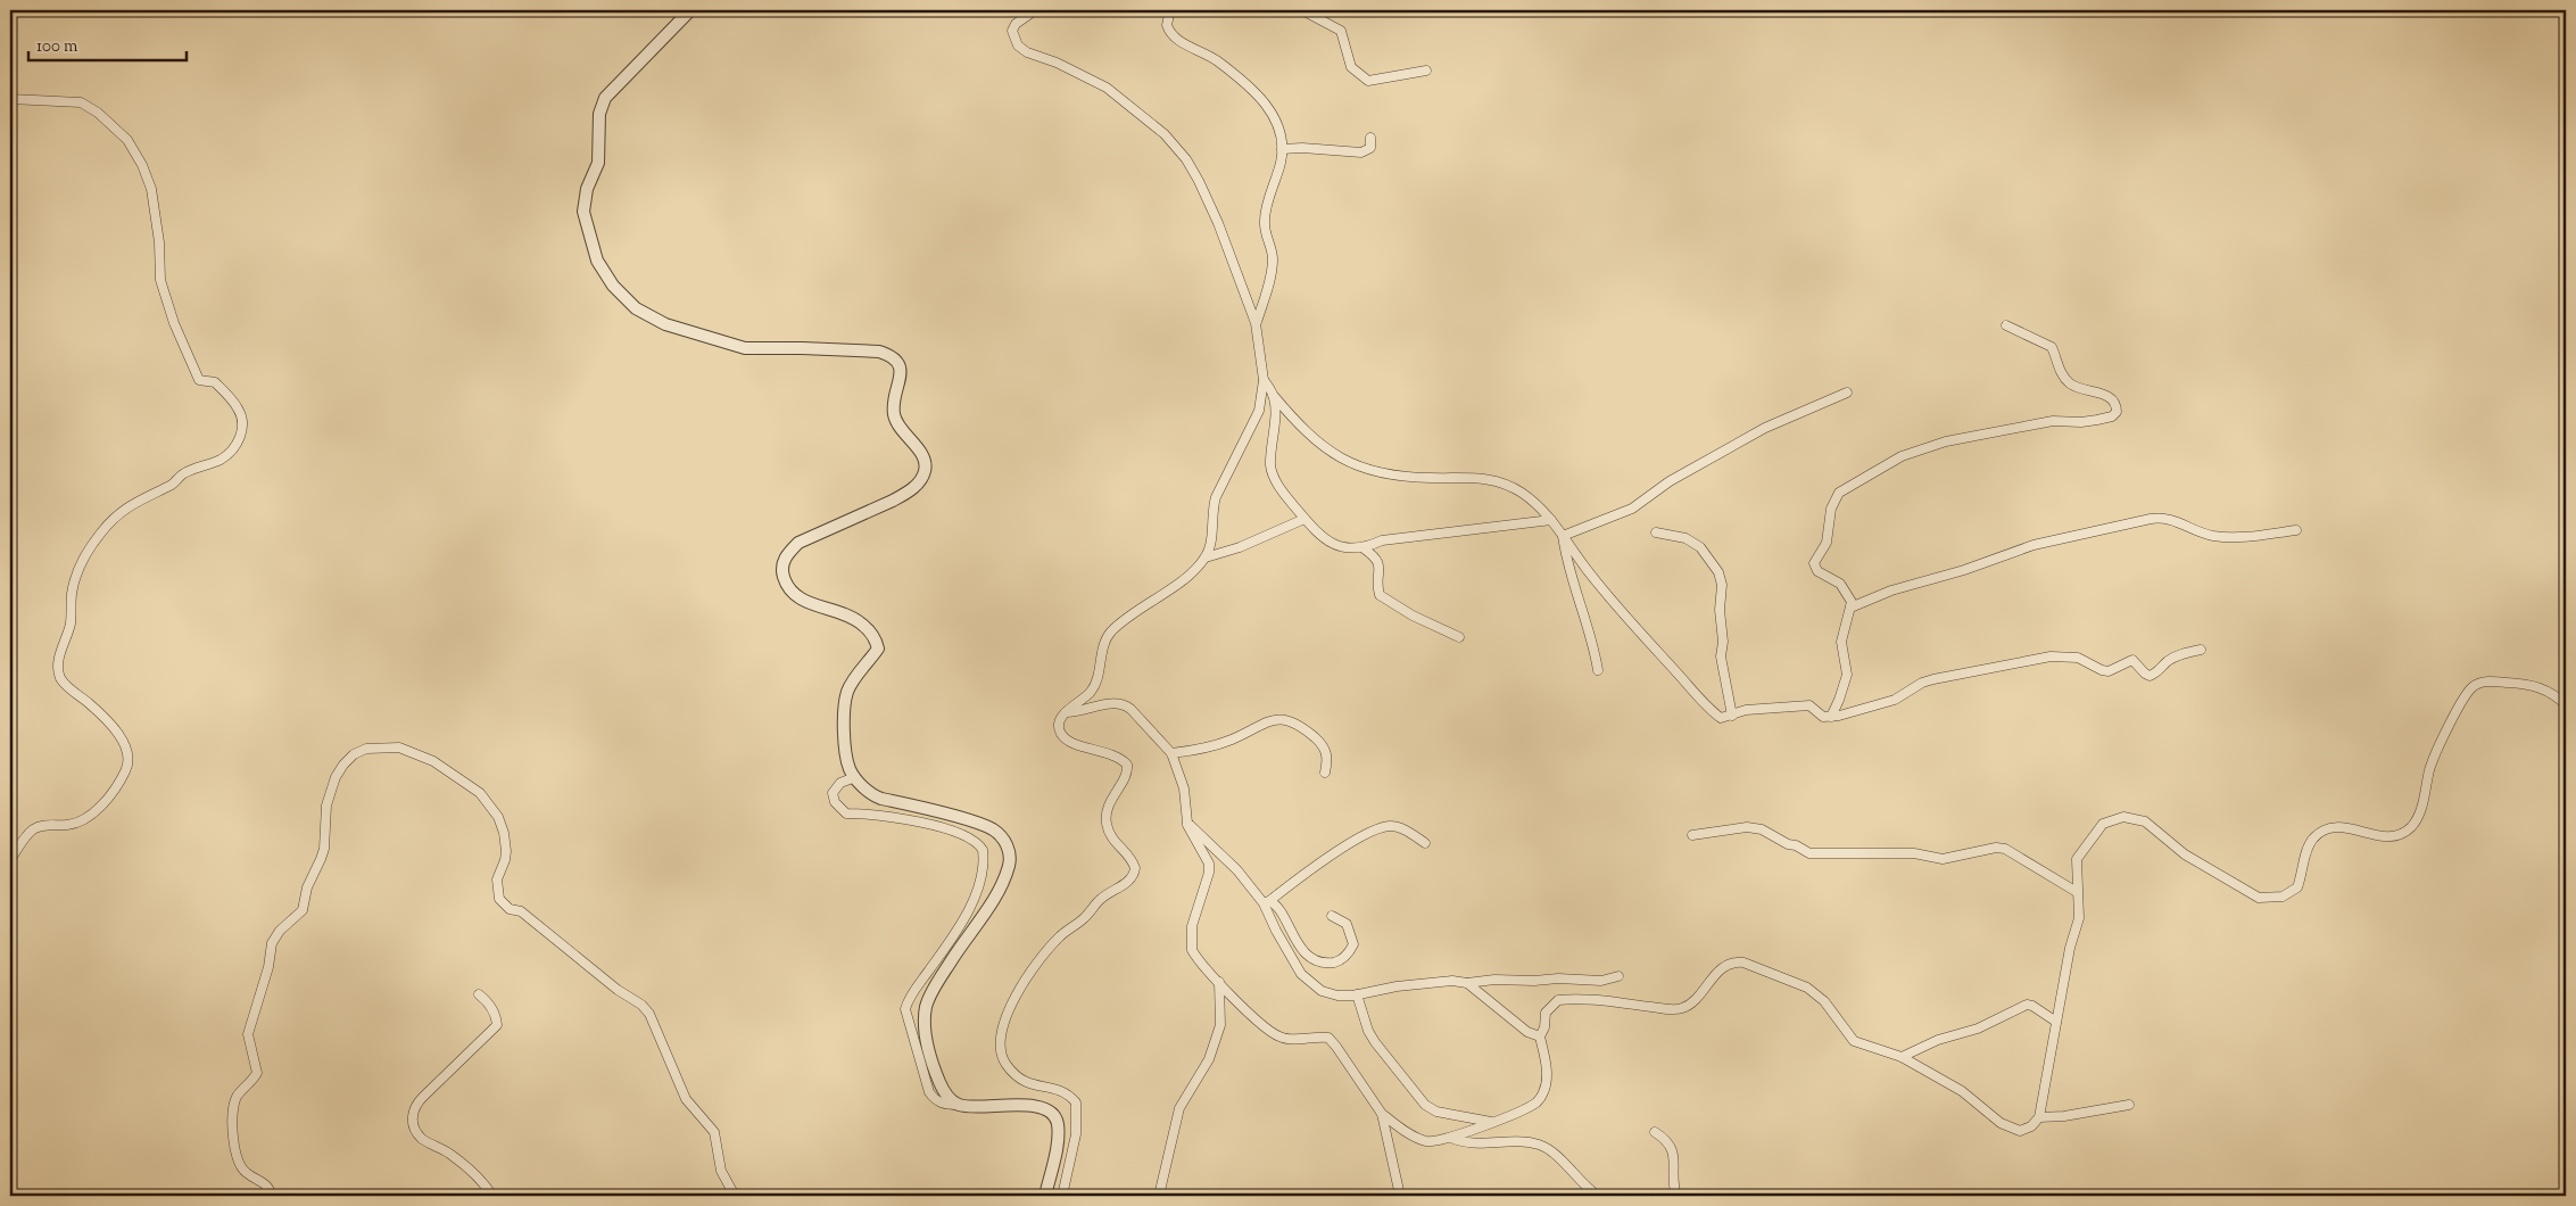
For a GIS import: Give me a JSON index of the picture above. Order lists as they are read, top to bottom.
{
  "scale_bar": "100 m"
}
